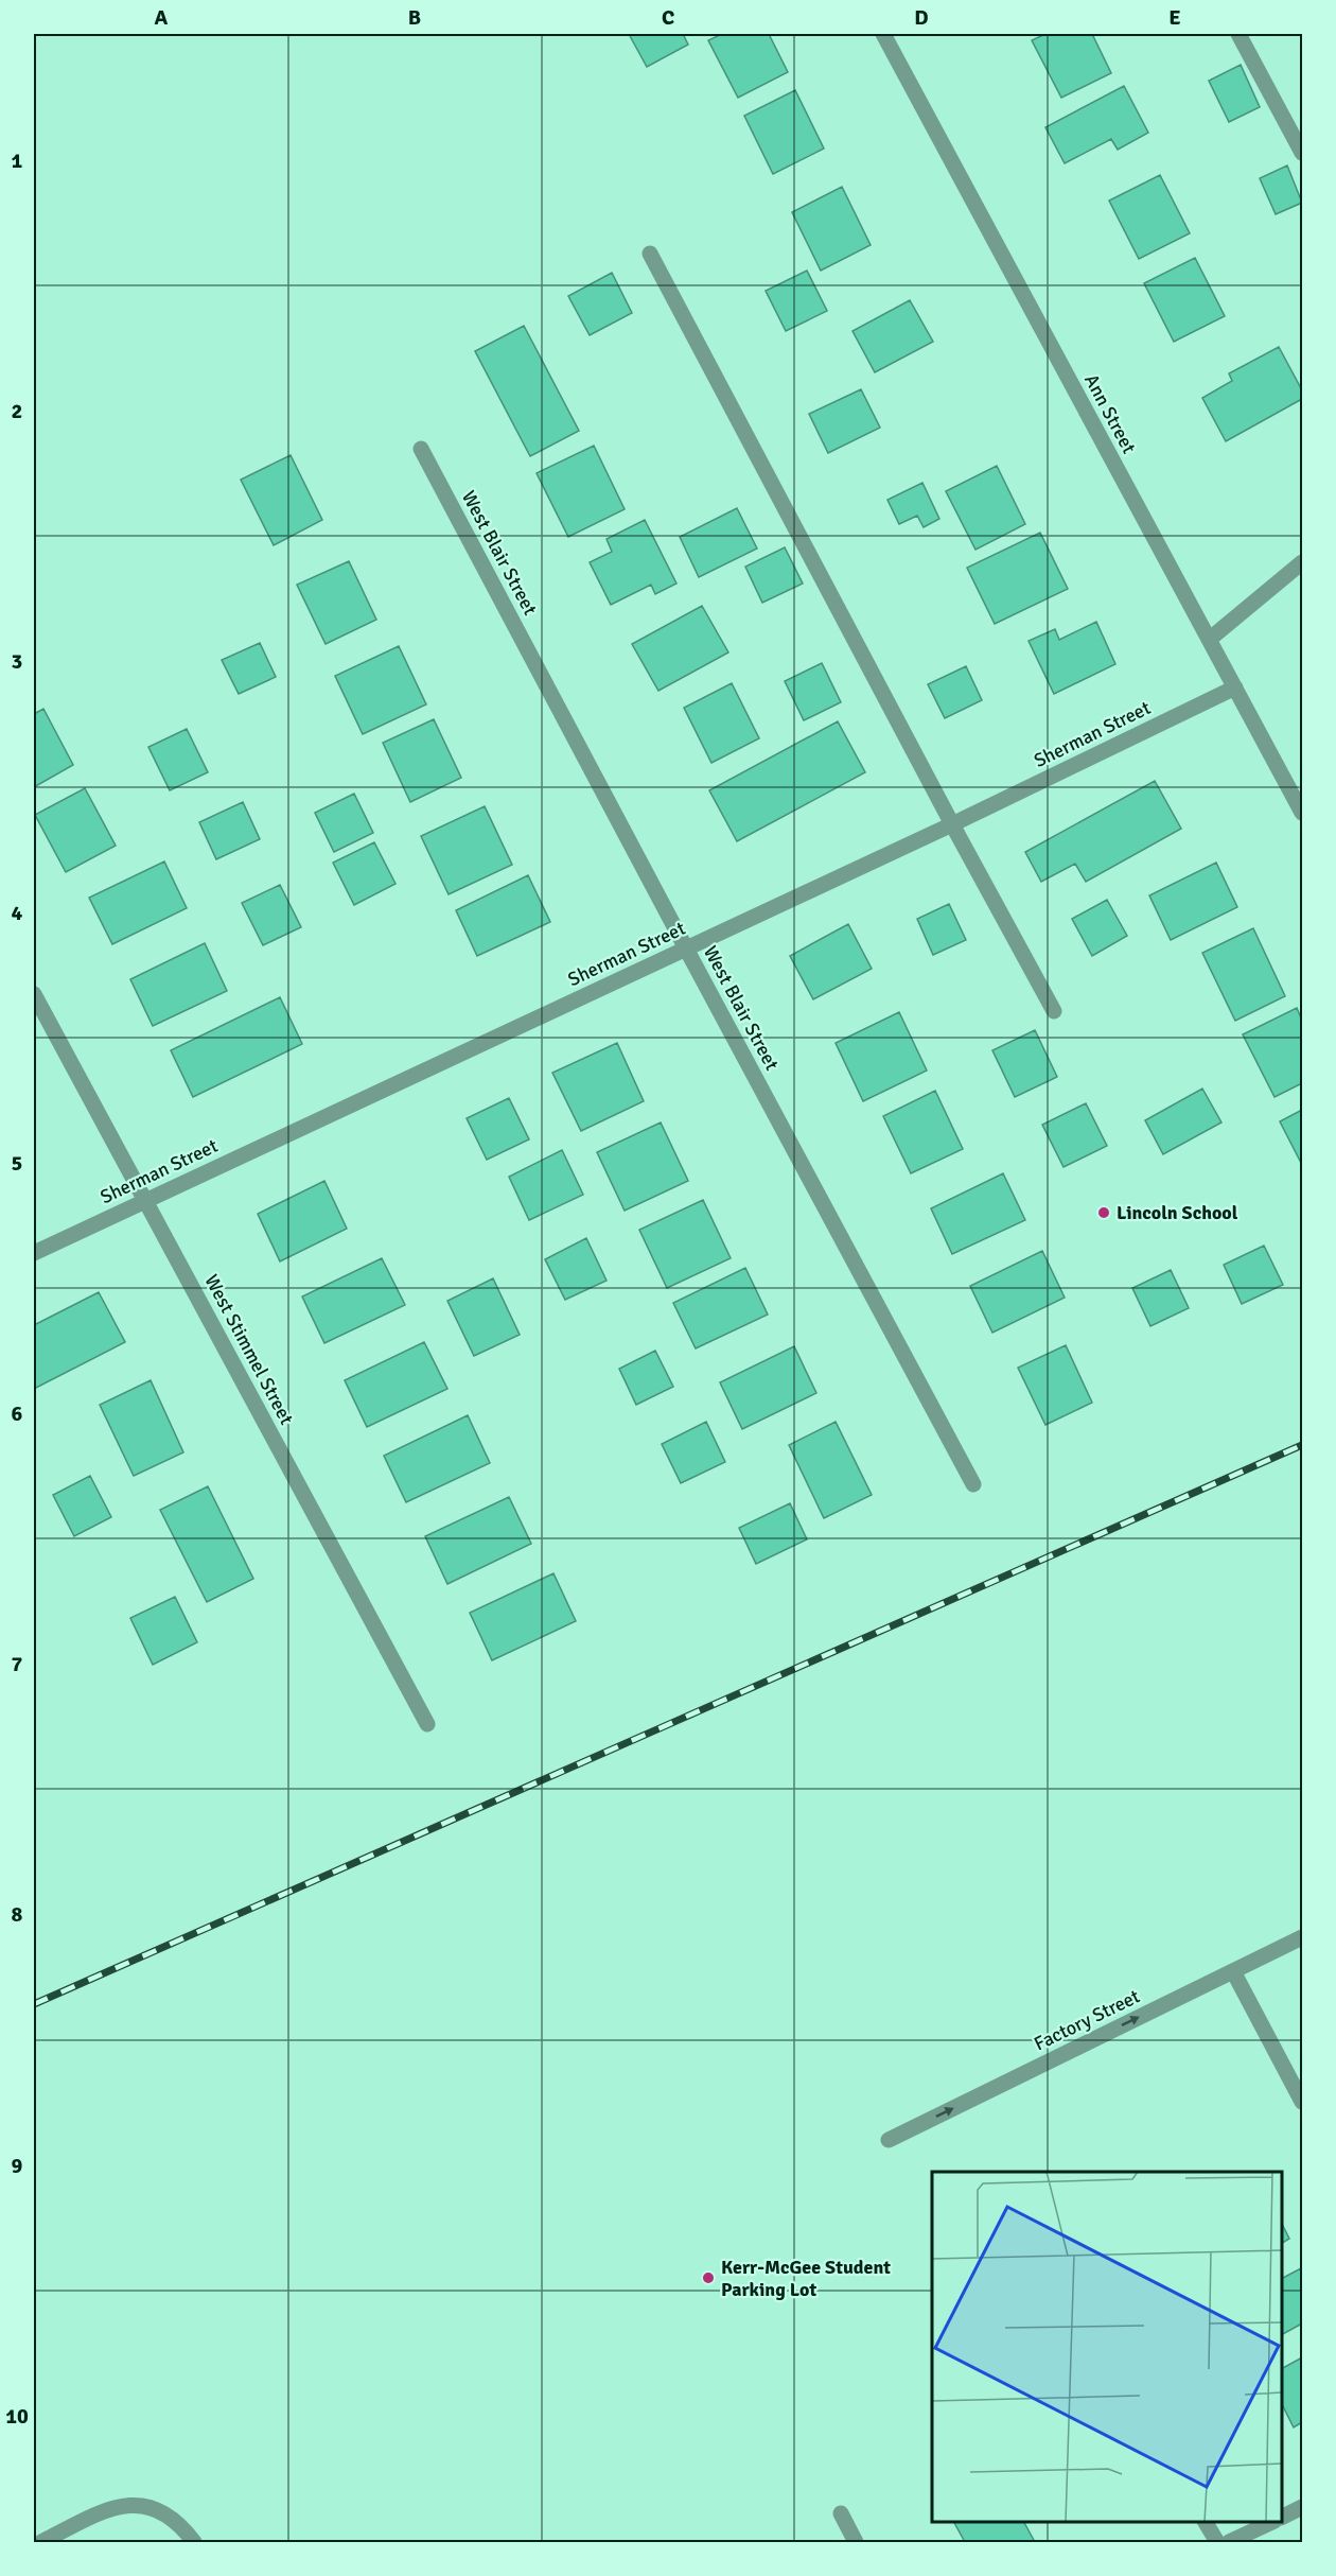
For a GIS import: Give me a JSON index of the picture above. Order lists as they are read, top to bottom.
{
  "streets": {
    "street": [
      "Ann Street",
      "West Blair Street",
      "Sherman Street",
      "West Stimmel Street",
      "Factory Street"
    ]
  },
  "crossings": [
    ["Ann Street", "Sherman Street"],
    ["West Blair Street", "Sherman Street"],
    ["Sherman Street", "West Stimmel Street"]
  ],
  "one_way": ["Factory Street"],
  "places": ["Lincoln School", "Kerr-McGee Student Parking Lot"],
  "grid": {
    "columns": [
      "A",
      "B",
      "C",
      "D",
      "E"
    ],
    "rows": [
      "1",
      "2",
      "3",
      "4",
      "5",
      "6",
      "7",
      "8",
      "9",
      "10"
    ]
  }
}
